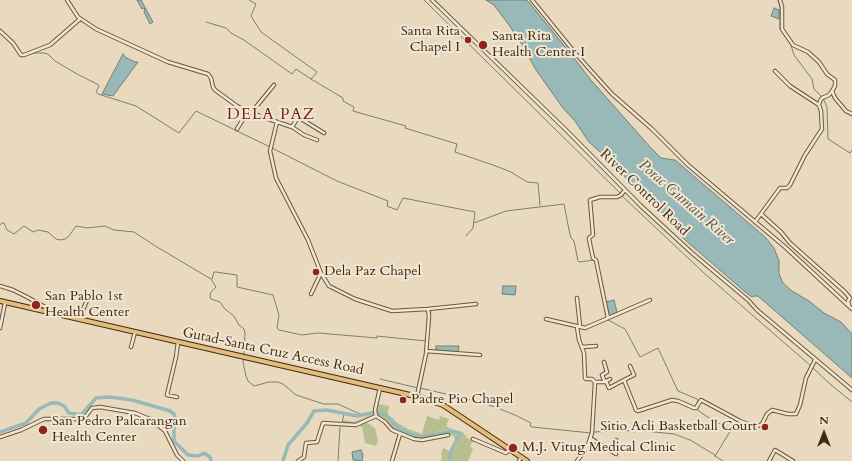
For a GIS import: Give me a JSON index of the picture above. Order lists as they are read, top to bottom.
{
  "streets": {
    "main road": ["Gutad-Santa Cruz Access Road"],
    "street": ["River Control Road"]
  },
  "districts": ["DELA PAZ"],
  "water": ["Porac Gumain River"],
  "places": [
    "Santa Rita Chapel I",
    "Santa Rita Health Center I",
    "Dela Paz Chapel",
    "San Pablo 1st Health Center",
    "Padre Pio Chapel",
    "Sitio Acli Basketball Court",
    "San Pedro Palcarangan Health Center",
    "M.J. Vitug Medical Clinic"
  ],
  "north": "top"
}
